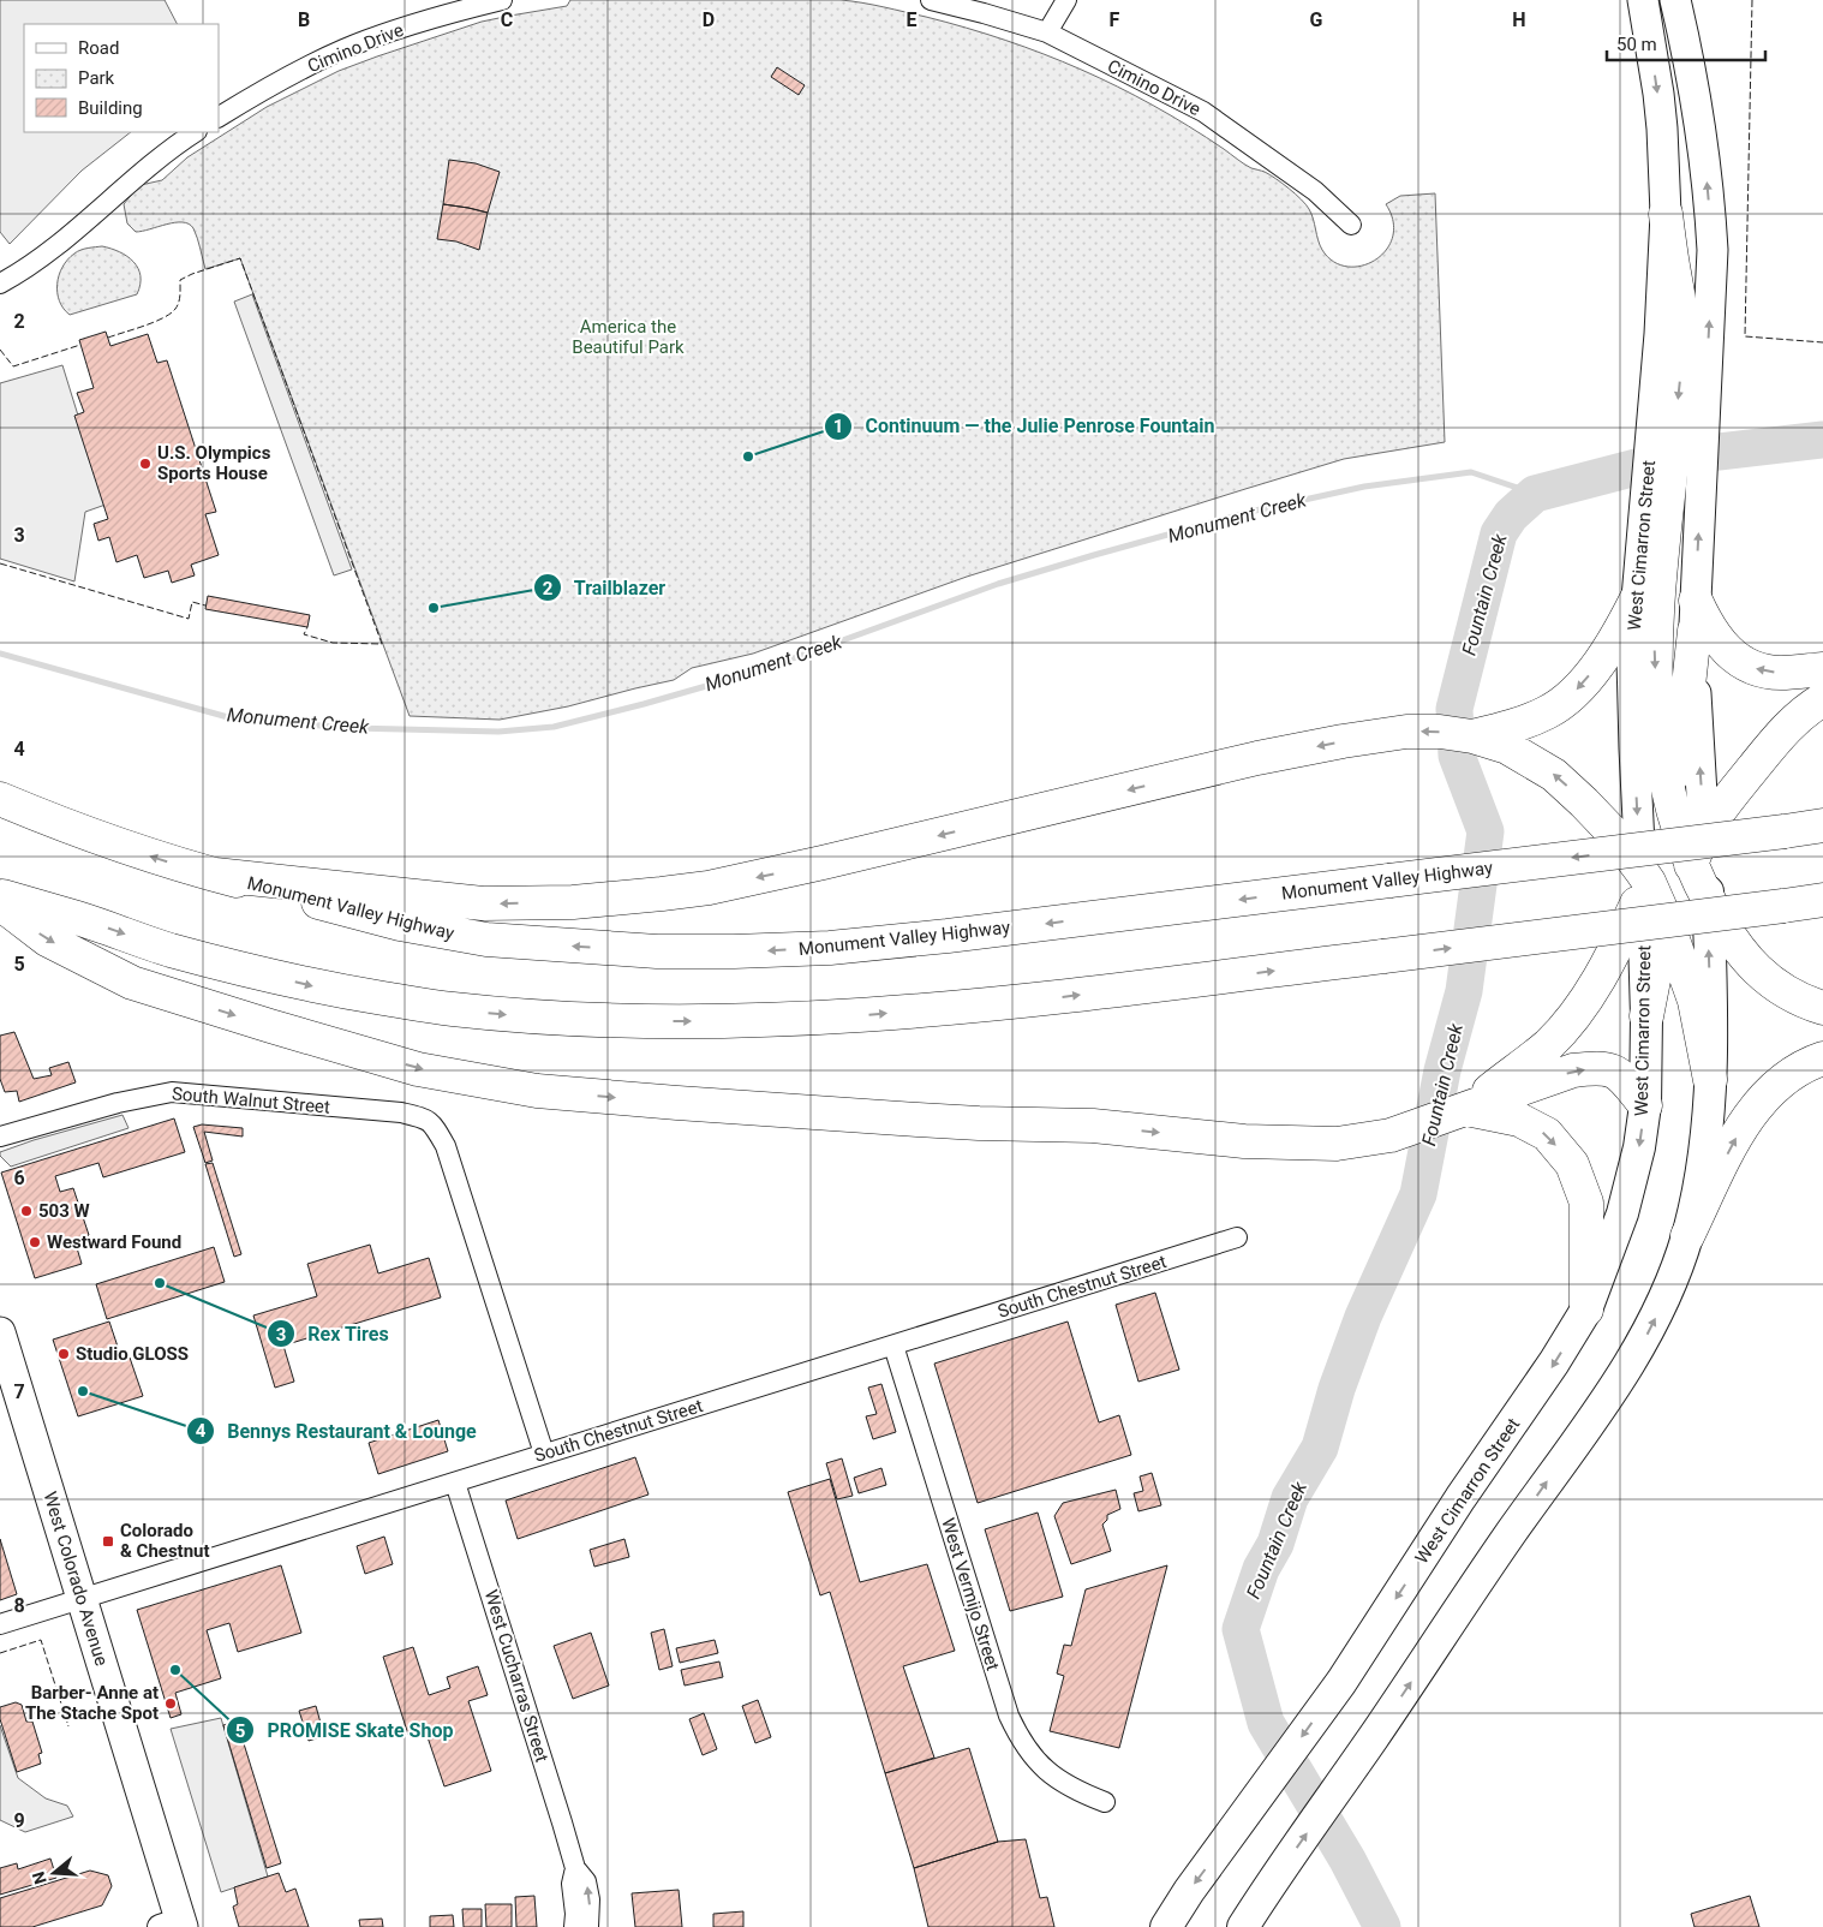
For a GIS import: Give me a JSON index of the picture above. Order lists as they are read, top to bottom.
{
  "streets": {
    "highway": ["West Cimarron Street", "Monument Valley Highway"],
    "main road": ["West Colorado Avenue"],
    "street": [
      "Cimino Drive",
      "South Walnut Street",
      "South Chestnut Street",
      "West Vermijo Street",
      "West Cucharras Street"
    ]
  },
  "crossings": [
    ["South Walnut Street", "South Chestnut Street"],
    ["South Chestnut Street", "West Colorado Avenue"],
    ["South Chestnut Street", "West Vermijo Street"],
    ["South Chestnut Street", "West Cucharras Street"]
  ],
  "one_way": ["West Cimarron Street"],
  "water": ["Monument Creek", "Fountain Creek"],
  "parks": ["America the Beautiful Park"],
  "places": {
    "other": [
      "Continuum — the Julie Penrose Fountain",
      "U.S. Olympics Sports House",
      "Trailblazer",
      "503 W",
      "Westward Found",
      "Rex Tires",
      "Studio GLOSS",
      "Bennys Restaurant & Lounge",
      "PROMISE Skate Shop",
      "Barber- Anne at The Stache Spot"
    ],
    "transit": ["Colorado & Chestnut"]
  },
  "legend": ["Road", "Park", "Building"],
  "scale_bar": "50 m",
  "north": "left",
  "grid": {
    "columns": [
      "B",
      "C",
      "D",
      "E",
      "F",
      "G",
      "H"
    ],
    "rows": [
      "2",
      "3",
      "4",
      "5",
      "6",
      "7",
      "8",
      "9"
    ]
  }
}
